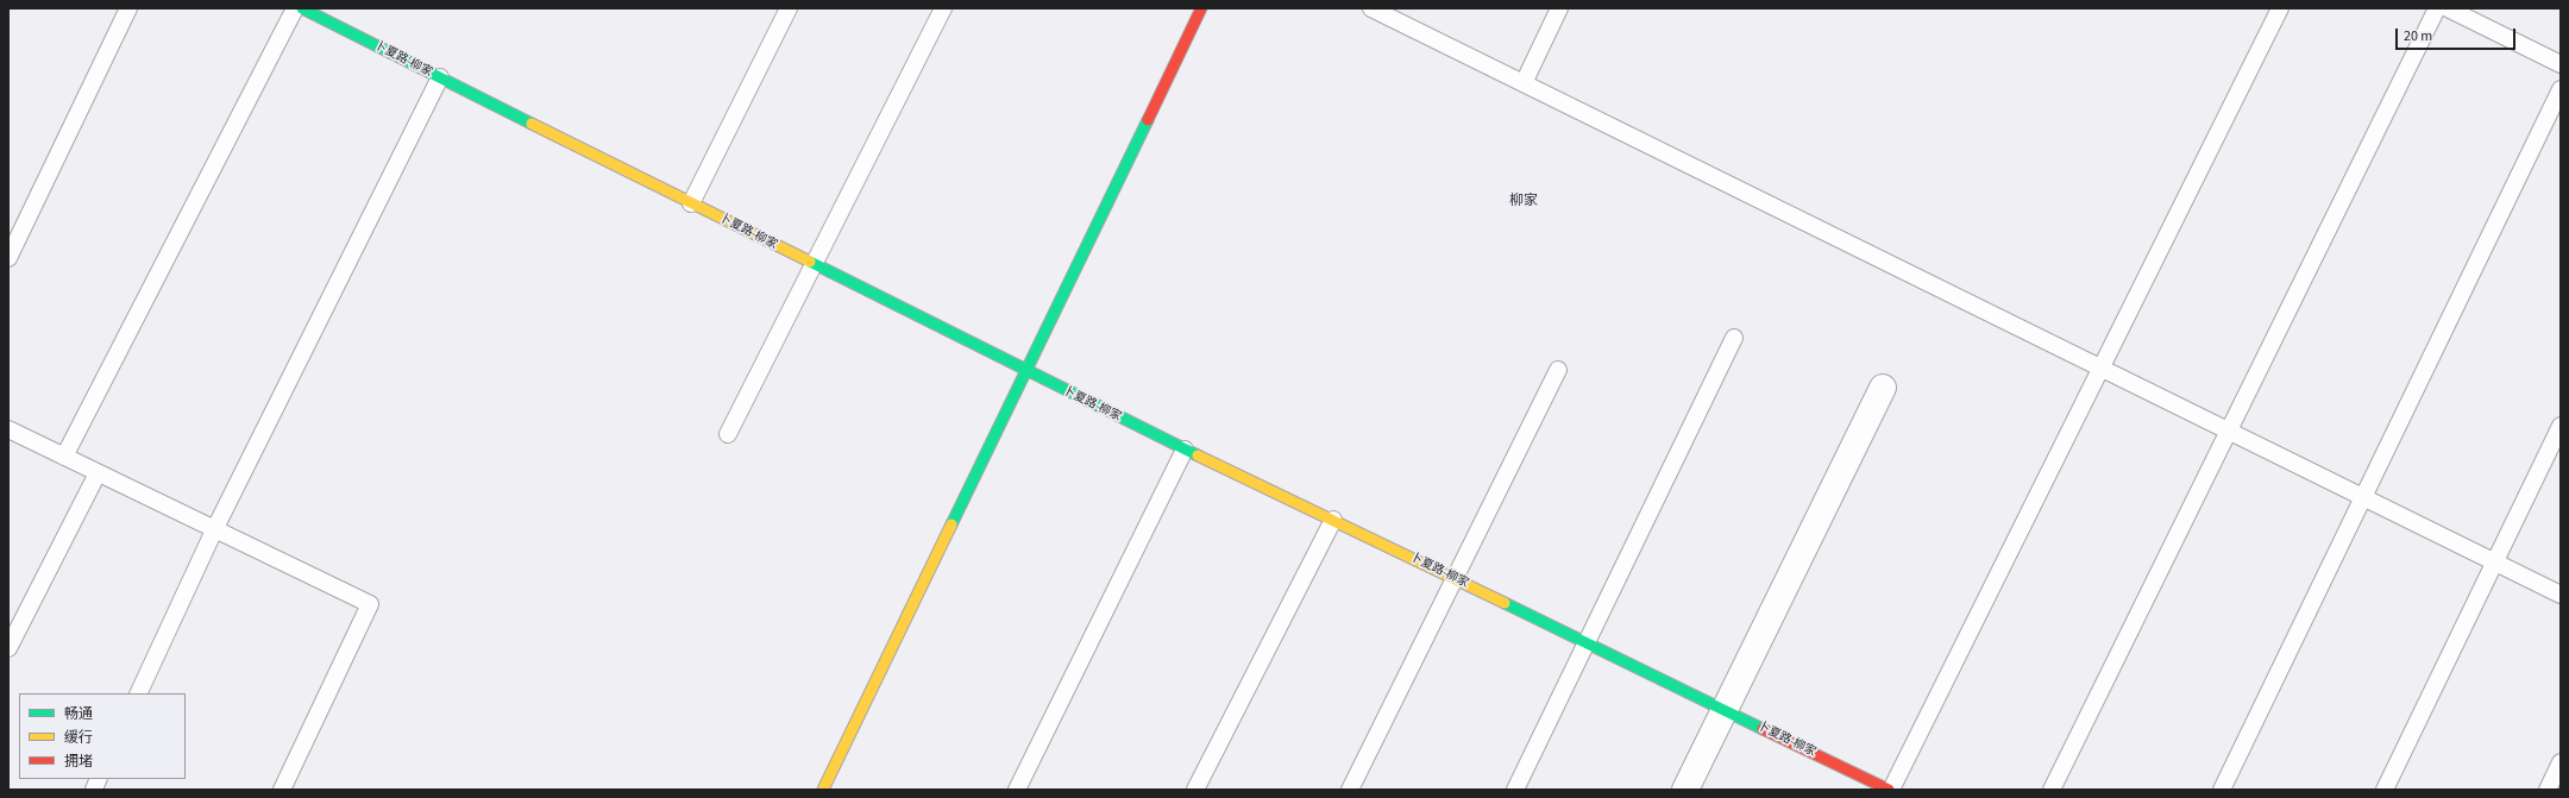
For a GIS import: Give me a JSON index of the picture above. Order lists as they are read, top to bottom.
{
  "streets": {
    "street": ["卜夏路-柳家"]
  },
  "districts": ["柳家"],
  "legend": ["畅通", "缓行", "拥堵"],
  "scale_bar": "20 m"
}
